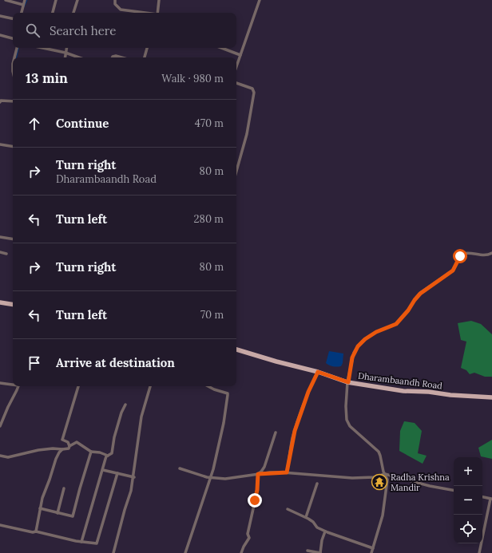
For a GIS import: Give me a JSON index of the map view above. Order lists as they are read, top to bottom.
{
  "streets": {
    "main road": ["Dharambaandh Road"]
  },
  "places": {
    "temple": ["Radha Krishna Mandir"]
  },
  "page": {
    "search": "Search here",
    "heading": ["13 min", "Walk · 980 m"],
    "list": [
      ["Continue", "470 m"],
      ["Turn right", "Dharambaandh Road", "80 m"],
      ["Turn left", "280 m"],
      ["Turn right", "80 m"],
      ["Turn left", "70 m"],
      "Arrive at destination"
    ],
    "map_buttons": ["+", "−"]
  }
}
